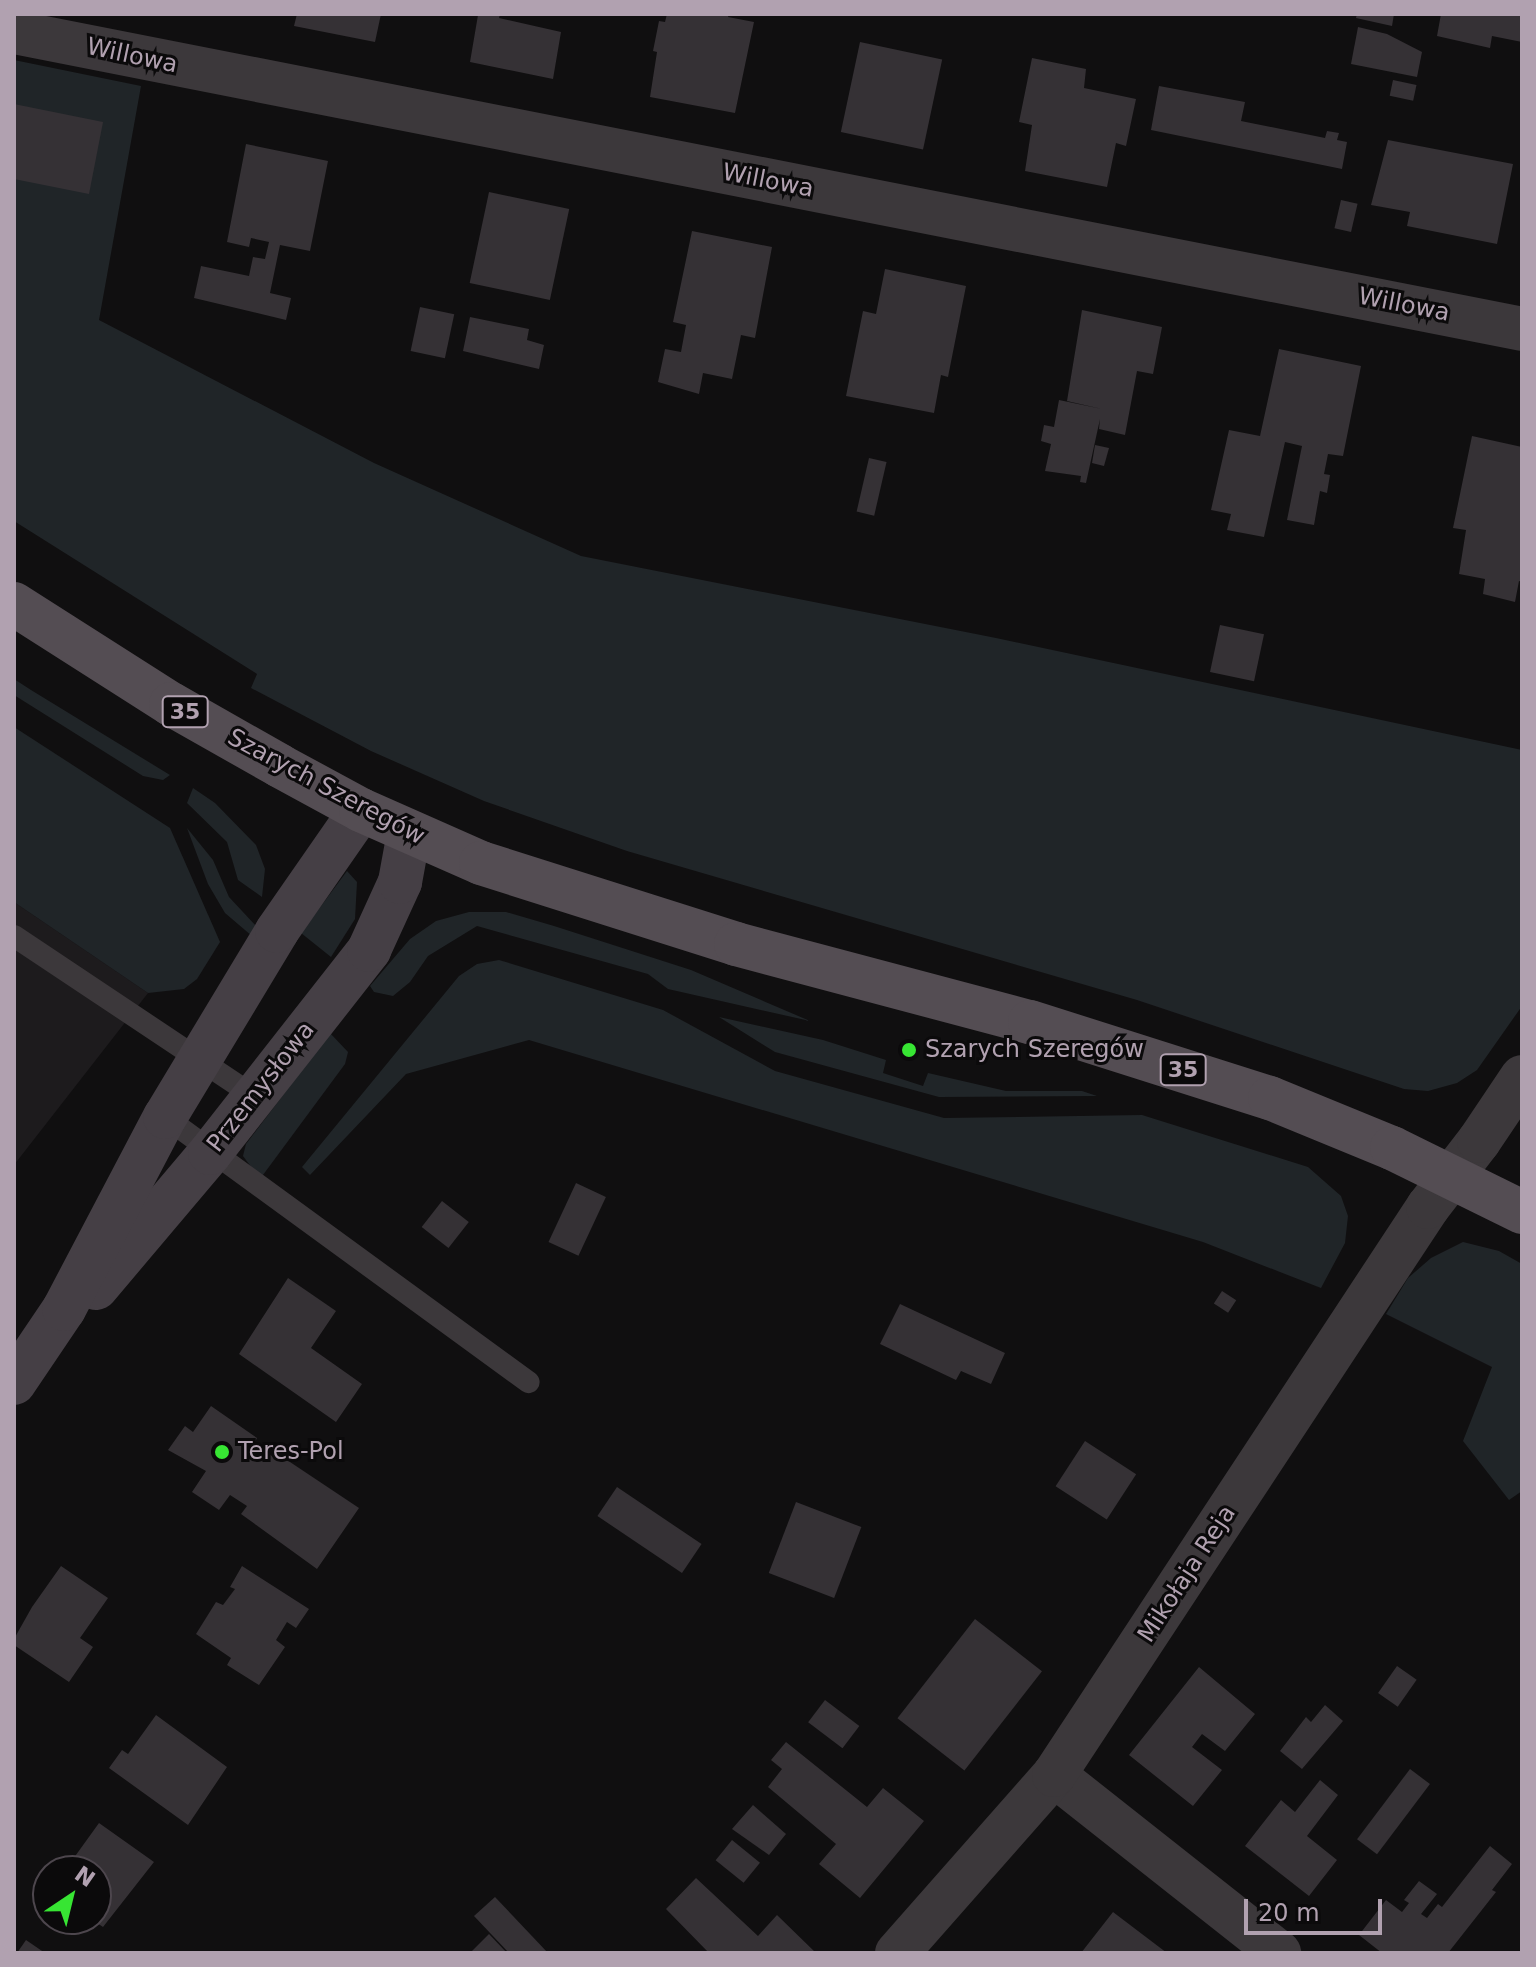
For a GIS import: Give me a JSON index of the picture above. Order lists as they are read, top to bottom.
{
  "streets": {
    "main road": ["35", "Szarych Szeregów", "Przemysłowa"],
    "street": ["Willowa", "Mikołaja Reja"]
  },
  "crossings": [
    ["Szarych Szeregów", "Przemysłowa"],
    ["Szarych Szeregów", "Mikołaja Reja"]
  ],
  "places": ["Szarych Szeregów", "Teres-Pol"],
  "scale_bar": "20 m",
  "north": "top right"
}
